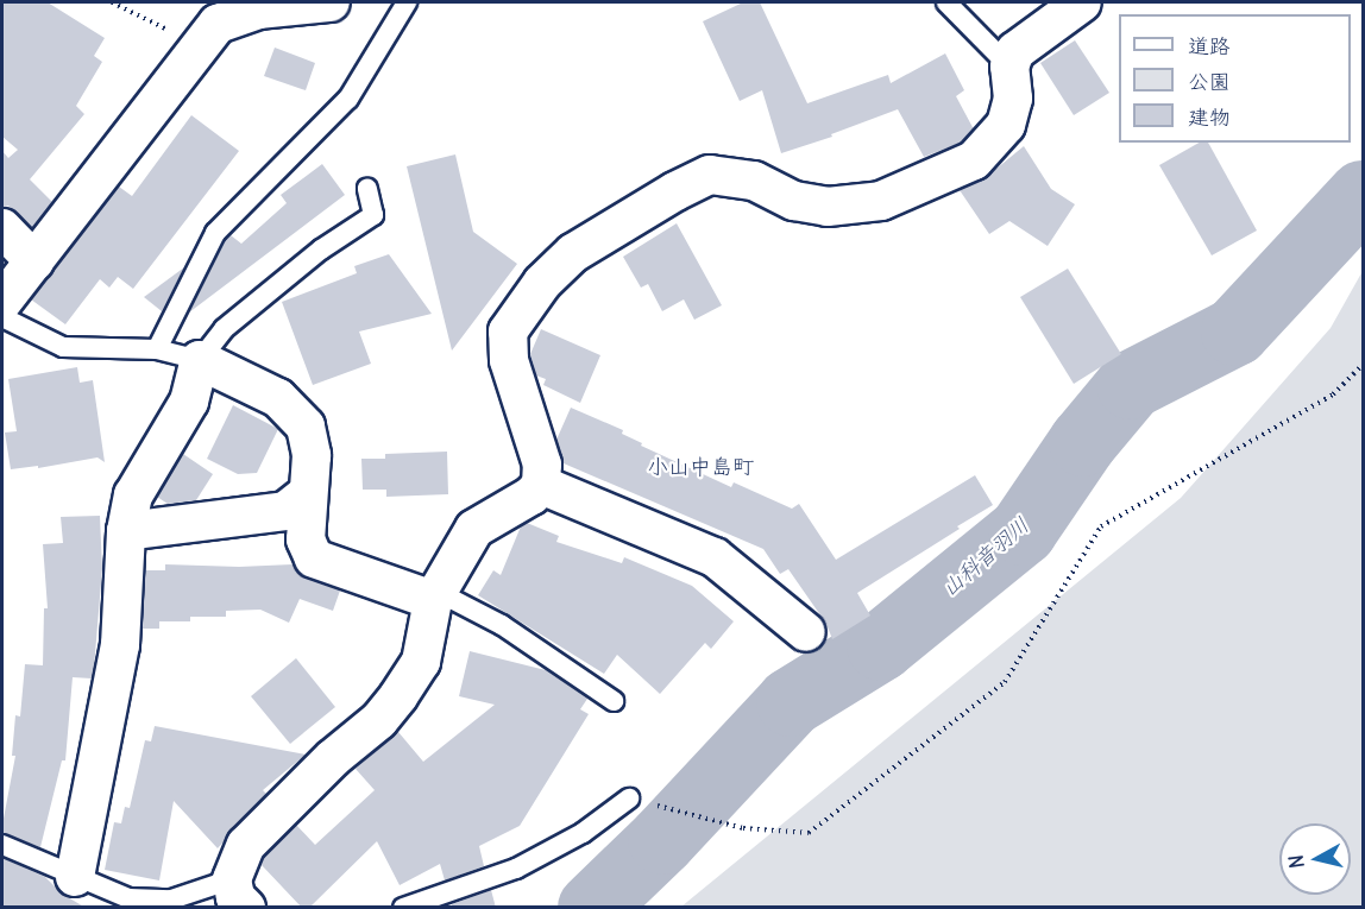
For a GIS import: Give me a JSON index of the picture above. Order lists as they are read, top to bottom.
{
  "districts": ["小山中島町"],
  "water": ["山科音羽川"],
  "legend": ["道路", "公園", "建物"],
  "north": "left"
}
